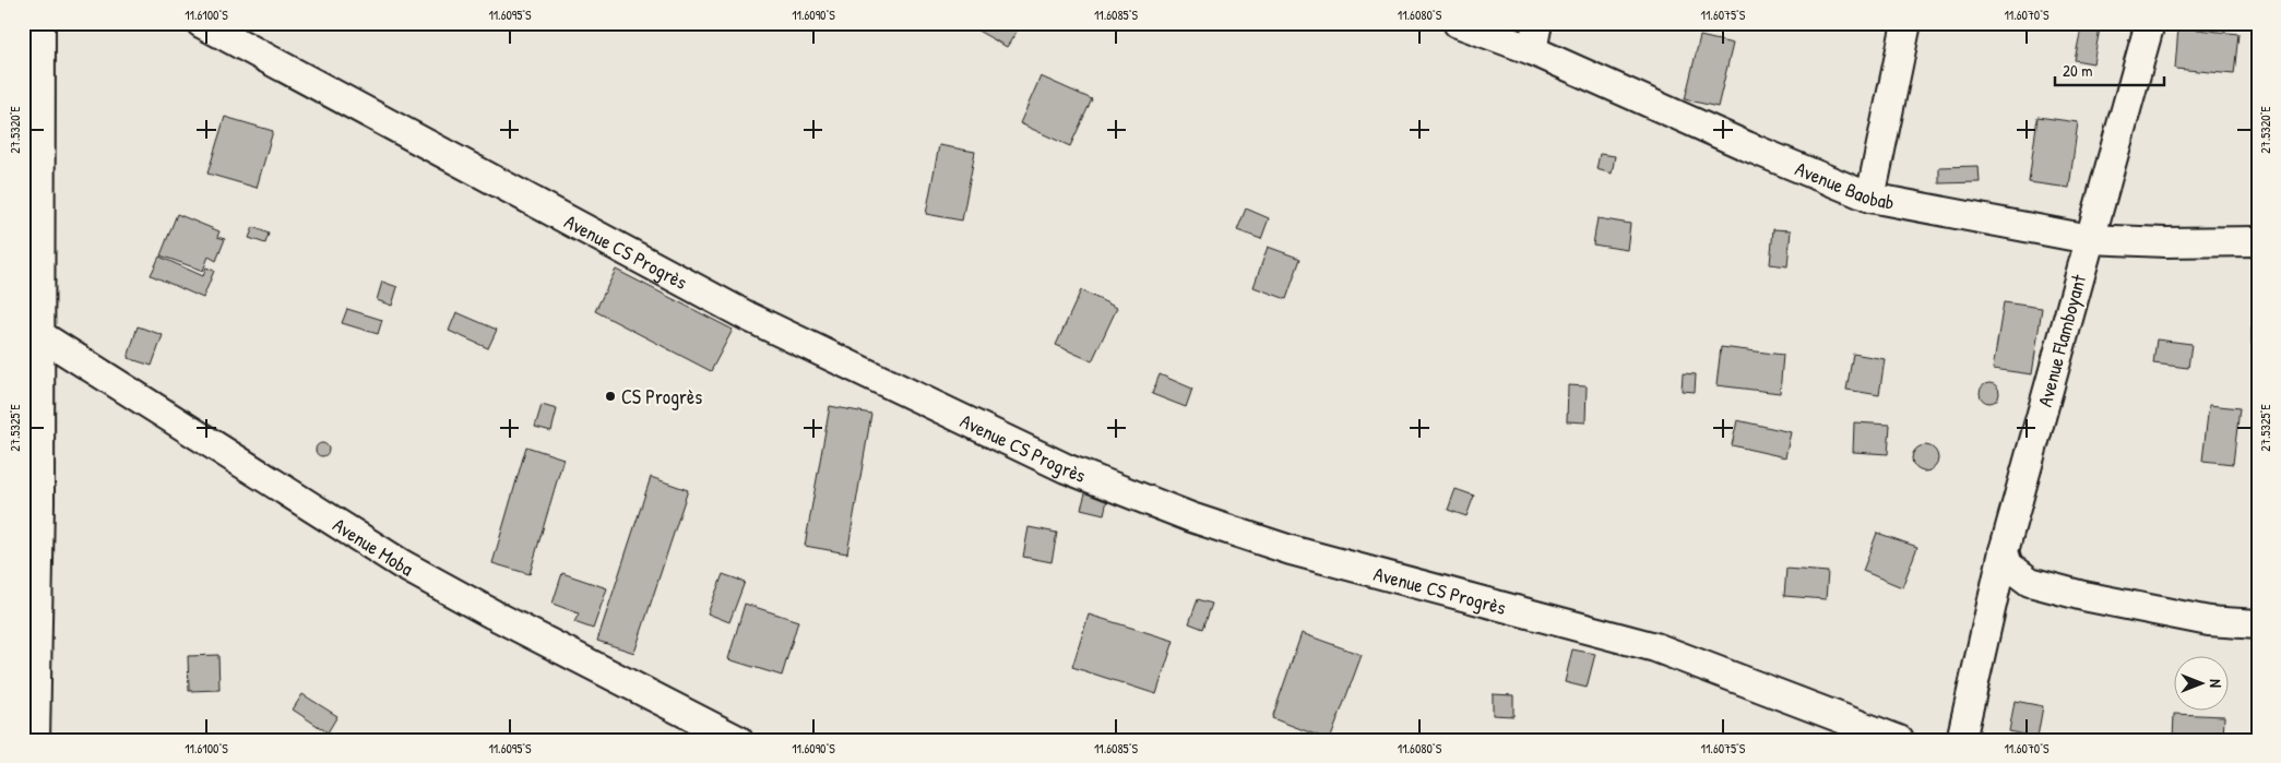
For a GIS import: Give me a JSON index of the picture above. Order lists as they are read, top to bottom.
{
  "streets": {
    "street": [
      "Avenue Baobab",
      "Avenue CS Progrès",
      "Avenue Flamboyant",
      "Avenue Moba"
    ]
  },
  "crossings": [
    ["Avenue Baobab", "Avenue Flamboyant"]
  ],
  "places": ["CS Progrès"],
  "scale_bar": "20 m",
  "north": "right",
  "coordinates": [
    "11.6100°S",
    "11.6095°S",
    "11.6090°S",
    "11.6085°S",
    "11.6080°S",
    "11.6075°S",
    "11.6070°S",
    "27.5320°E",
    "27.5325°E"
  ]
}
